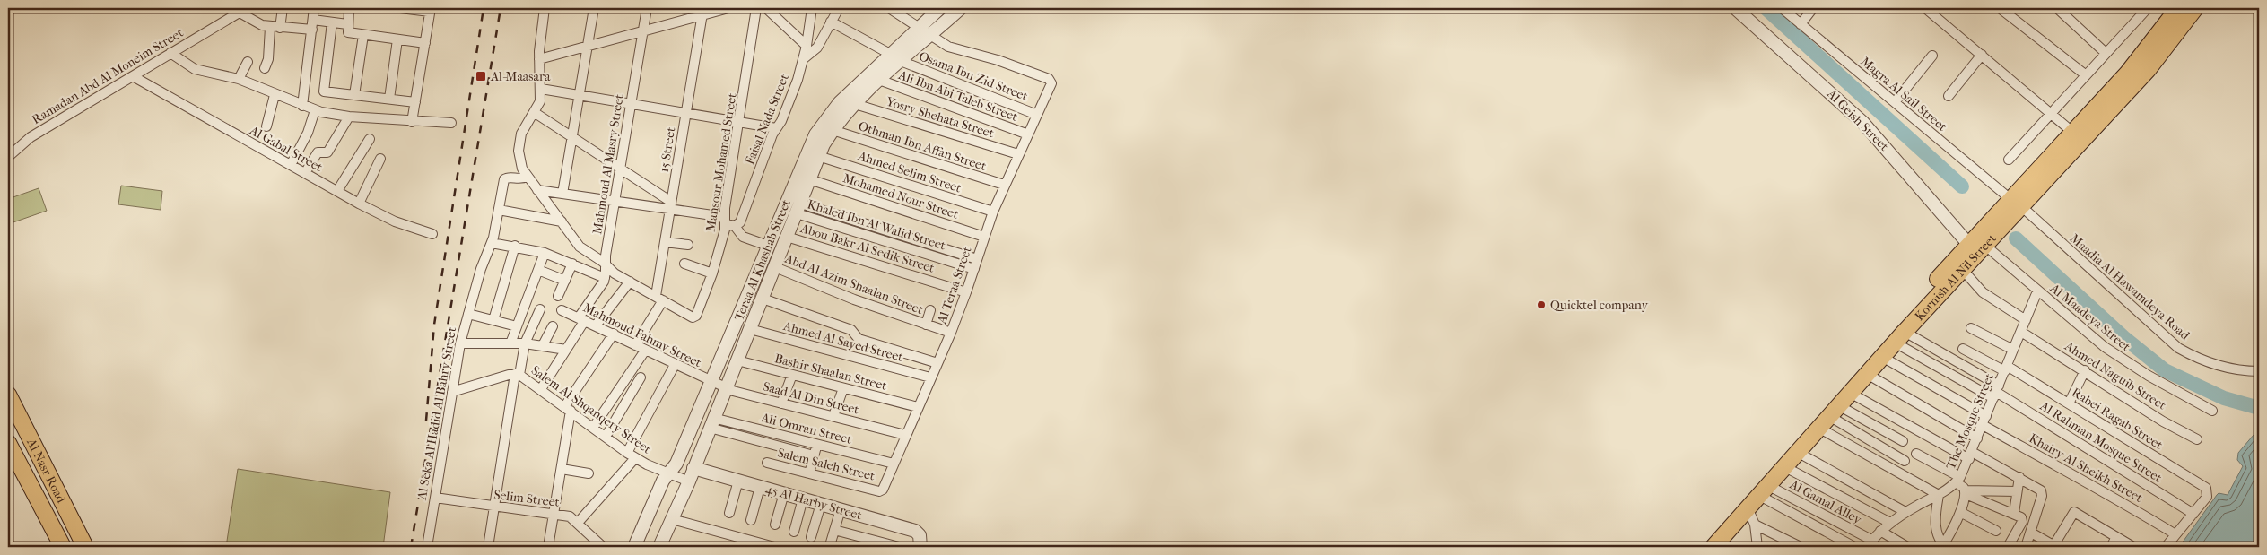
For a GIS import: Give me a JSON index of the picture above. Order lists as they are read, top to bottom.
{
  "streets": {
    "highway": ["Kornish Al Nil Street", "Al Nasr Road"],
    "street": [
      "Ramadan Abd Al Moneim Street",
      "Osama Ibn Zid Street",
      "Magra Al Sail Street",
      "Ali Ibn Abi Taleb Street",
      "Yosry Shehata Street",
      "Faisal Nada Street",
      "Al Geish Street",
      "Othman Ibn Affan Street",
      "Al Gabal Street",
      "15 Street",
      "Mansour Mohamed Street",
      "Mahmoud Al Masry Street",
      "Ahmed Selim Street",
      "Mohamed Nour Street",
      "Khaled Ibn Al Walid Street",
      "Abou Bakr Al Sedik Street",
      "Teraa Al Khashab Street",
      "Abd Al Azim Shaalan Street",
      "Al Teraa Street",
      "Maadia Al Hawamdeya Road",
      "Al Maadeya Street",
      "Mahmoud Fahmy Street",
      "Ahmed Al Sayed Street",
      "Bashir Shaalan Street",
      "Ahmed Naguib Street",
      "Saad Al Din Street",
      "Salem Al Shqanqery Street",
      "Al Seka Al Hadid Al Bahry Street",
      "Rabei Ragab Street",
      "The Mosque Street",
      "Ali Omran Street",
      "Al Rahman Mosque Street",
      "Salem Saleh Street",
      "Khairy Al Sheikh Street",
      "Selim Street",
      "45 Al Harby Street",
      "Al Gamal Alley"
    ]
  },
  "crossings": [
    ["Ramadan Abd Al Moneim Street", "Al Gabal Street"],
    ["Osama Ibn Zid Street", "Teraa Al Khashab Street"],
    ["Osama Ibn Zid Street", "Al Teraa Street"],
    ["Magra Al Sail Street", "Kornish Al Nil Street"],
    ["Magra Al Sail Street", "Maadia Al Hawamdeya Road"],
    ["Ali Ibn Abi Taleb Street", "Teraa Al Khashab Street"],
    ["Ali Ibn Abi Taleb Street", "Al Teraa Street"],
    ["Yosry Shehata Street", "Teraa Al Khashab Street"],
    ["Yosry Shehata Street", "Al Teraa Street"],
    ["Faisal Nada Street", "Mansour Mohamed Street"],
    ["Al Geish Street", "Kornish Al Nil Street"],
    ["Al Geish Street", "Al Maadeya Street"],
    ["Othman Ibn Affan Street", "Teraa Al Khashab Street"],
    ["Othman Ibn Affan Street", "Al Teraa Street"],
    ["15 Street", "Mansour Mohamed Street"],
    ["Ahmed Selim Street", "Teraa Al Khashab Street"],
    ["Ahmed Selim Street", "Al Teraa Street"],
    ["Mohamed Nour Street", "Teraa Al Khashab Street"],
    ["Mohamed Nour Street", "Al Teraa Street"],
    ["Khaled Ibn Al Walid Street", "Teraa Al Khashab Street"],
    ["Khaled Ibn Al Walid Street", "Al Teraa Street"],
    ["Abou Bakr Al Sedik Street", "Teraa Al Khashab Street"],
    ["Abou Bakr Al Sedik Street", "Al Teraa Street"],
    ["Teraa Al Khashab Street", "Abd Al Azim Shaalan Street"],
    ["Teraa Al Khashab Street", "Al Teraa Street"],
    ["Teraa Al Khashab Street", "Mahmoud Fahmy Street"],
    ["Teraa Al Khashab Street", "Ahmed Al Sayed Street"],
    ["Teraa Al Khashab Street", "Bashir Shaalan Street"],
    ["Teraa Al Khashab Street", "Saad Al Din Street"],
    ["Teraa Al Khashab Street", "Salem Al Shqanqery Street"],
    ["Teraa Al Khashab Street", "Ali Omran Street"],
    ["Teraa Al Khashab Street", "Salem Saleh Street"],
    ["Teraa Al Khashab Street", "45 Al Harby Street"],
    ["Kornish Al Nil Street", "Maadia Al Hawamdeya Road"],
    ["Kornish Al Nil Street", "Al Maadeya Street"],
    ["Kornish Al Nil Street", "Khairy Al Sheikh Street"],
    ["Kornish Al Nil Street", "Al Gamal Alley"],
    ["Abd Al Azim Shaalan Street", "Al Teraa Street"],
    ["Al Teraa Street", "Ahmed Al Sayed Street"],
    ["Al Teraa Street", "Bashir Shaalan Street"],
    ["Al Teraa Street", "Saad Al Din Street"],
    ["Al Teraa Street", "Ali Omran Street"],
    ["Al Teraa Street", "Salem Saleh Street"],
    ["Al Maadeya Street", "The Mosque Street"],
    ["Mahmoud Fahmy Street", "Saad Al Din Street"],
    ["Ahmed Naguib Street", "The Mosque Street"],
    ["Salem Al Shqanqery Street", "Al Seka Al Hadid Al Bahry Street"],
    ["Al Seka Al Hadid Al Bahry Street", "Selim Street"],
    ["Rabei Ragab Street", "The Mosque Street"],
    ["Rabei Ragab Street", "Al Rahman Mosque Street"],
    ["The Mosque Street", "Al Rahman Mosque Street"],
    ["The Mosque Street", "Khairy Al Sheikh Street"],
    ["The Mosque Street", "Al Gamal Alley"],
    ["Ali Omran Street", "Salem Saleh Street"]
  ],
  "places": {
    "transit": ["Al-Maasara"],
    "other": ["Quicktel company"]
  }
}
